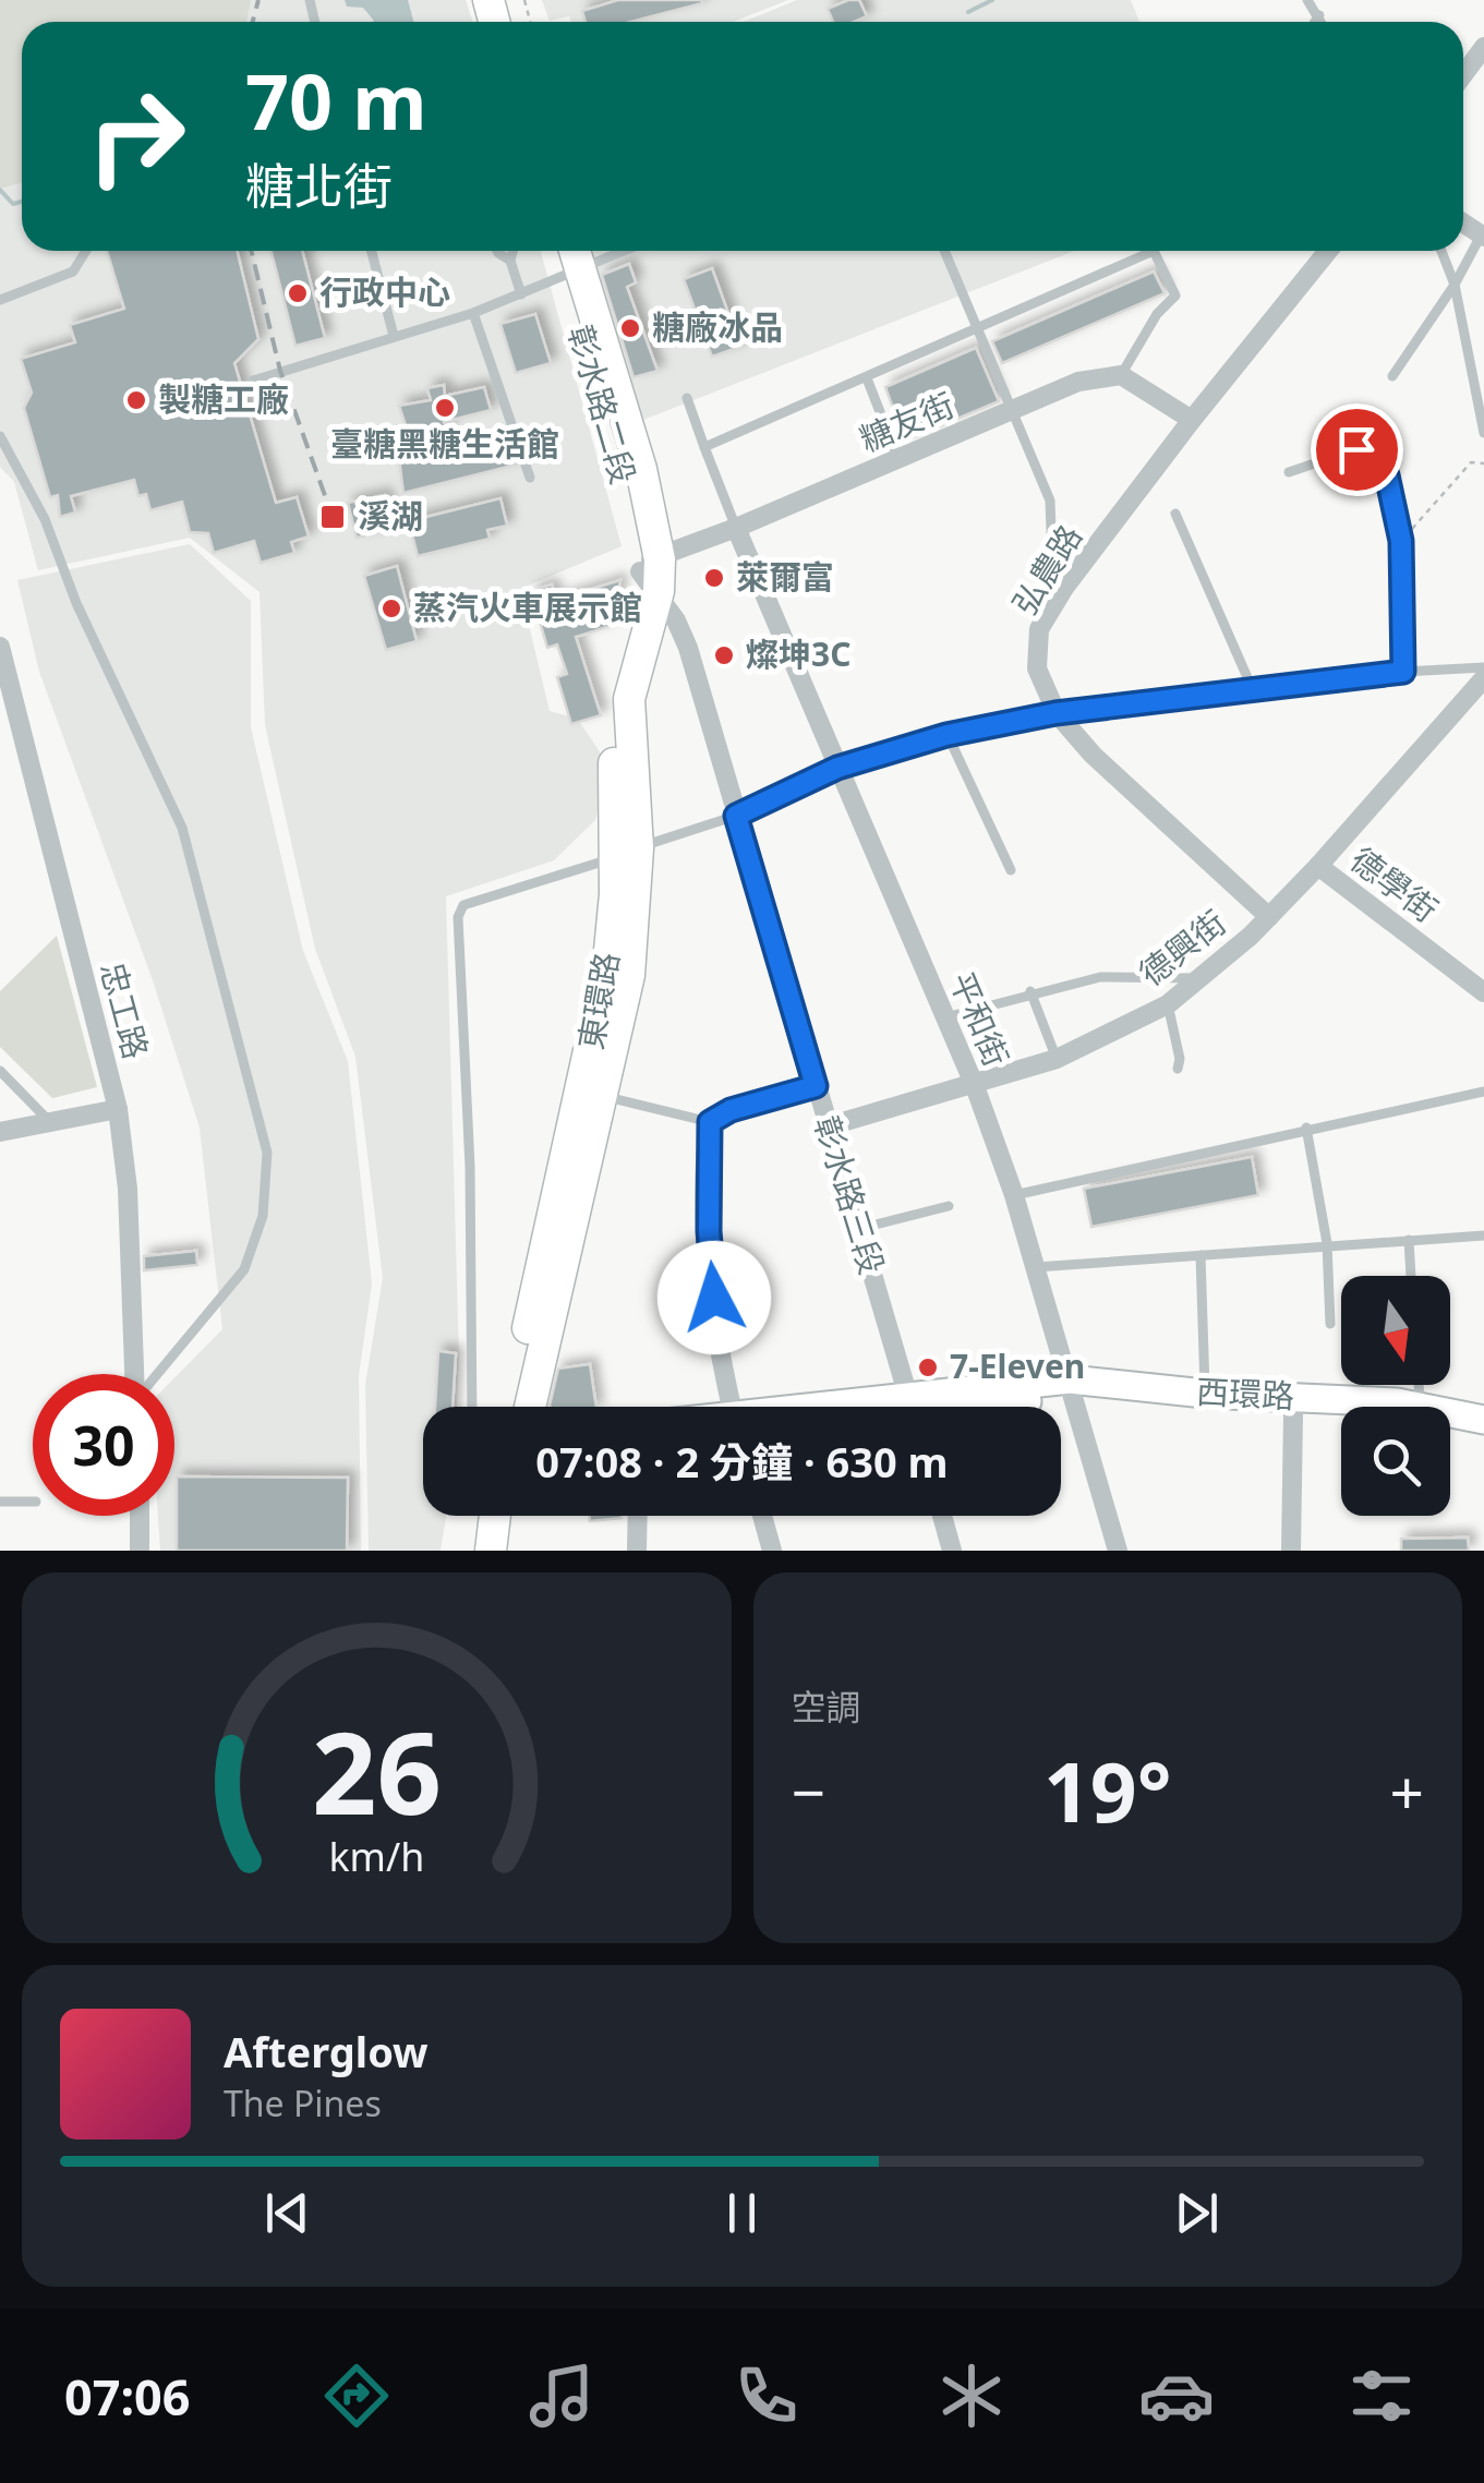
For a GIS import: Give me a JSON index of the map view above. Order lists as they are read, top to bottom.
{
  "streets": {
    "main road": [
      "彰水路二段",
      "東環路",
      "彰水路三段",
      "西環路"
    ],
    "street": [
      "糖友街",
      "弘農路",
      "德學街",
      "德興街",
      "忠工路",
      "平和街"
    ]
  },
  "crossings": [
    ["彰水路二段", "糖友街"],
    ["彰水路二段", "東環路"],
    ["彰水路二段", "彰水路三段"],
    ["糖友街", "東環路"],
    ["糖友街", "平和街"],
    ["糖友街", "彰水路三段"],
    ["弘農路", "德興街"],
    ["德學街", "德興街"],
    ["德興街", "平和街"],
    ["德興街", "彰水路三段"],
    ["東環路", "彰水路三段"],
    ["平和街", "西環路"]
  ],
  "places": {
    "other": [
      "行政中心",
      "糖廠冰品",
      "製糖工廠",
      "臺糖黑糖生活館",
      "萊爾富",
      "蒸汽火車展示館",
      "燦坤3C",
      "7-Eleven"
    ],
    "transit": ["溪湖"]
  },
  "north": "bottom",
  "page": {
    "turn": ["70 m", "糖北街"],
    "limit": "30",
    "trip": "07:08 · 2 分鐘 · 630 m",
    "tile": "空調",
    "heat": ["−", "19°", "+"],
    "song": ["Afterglow", "The Pines"],
    "tabs": "07:06",
    "gauge": ["26", "km/h"]
  }
}
